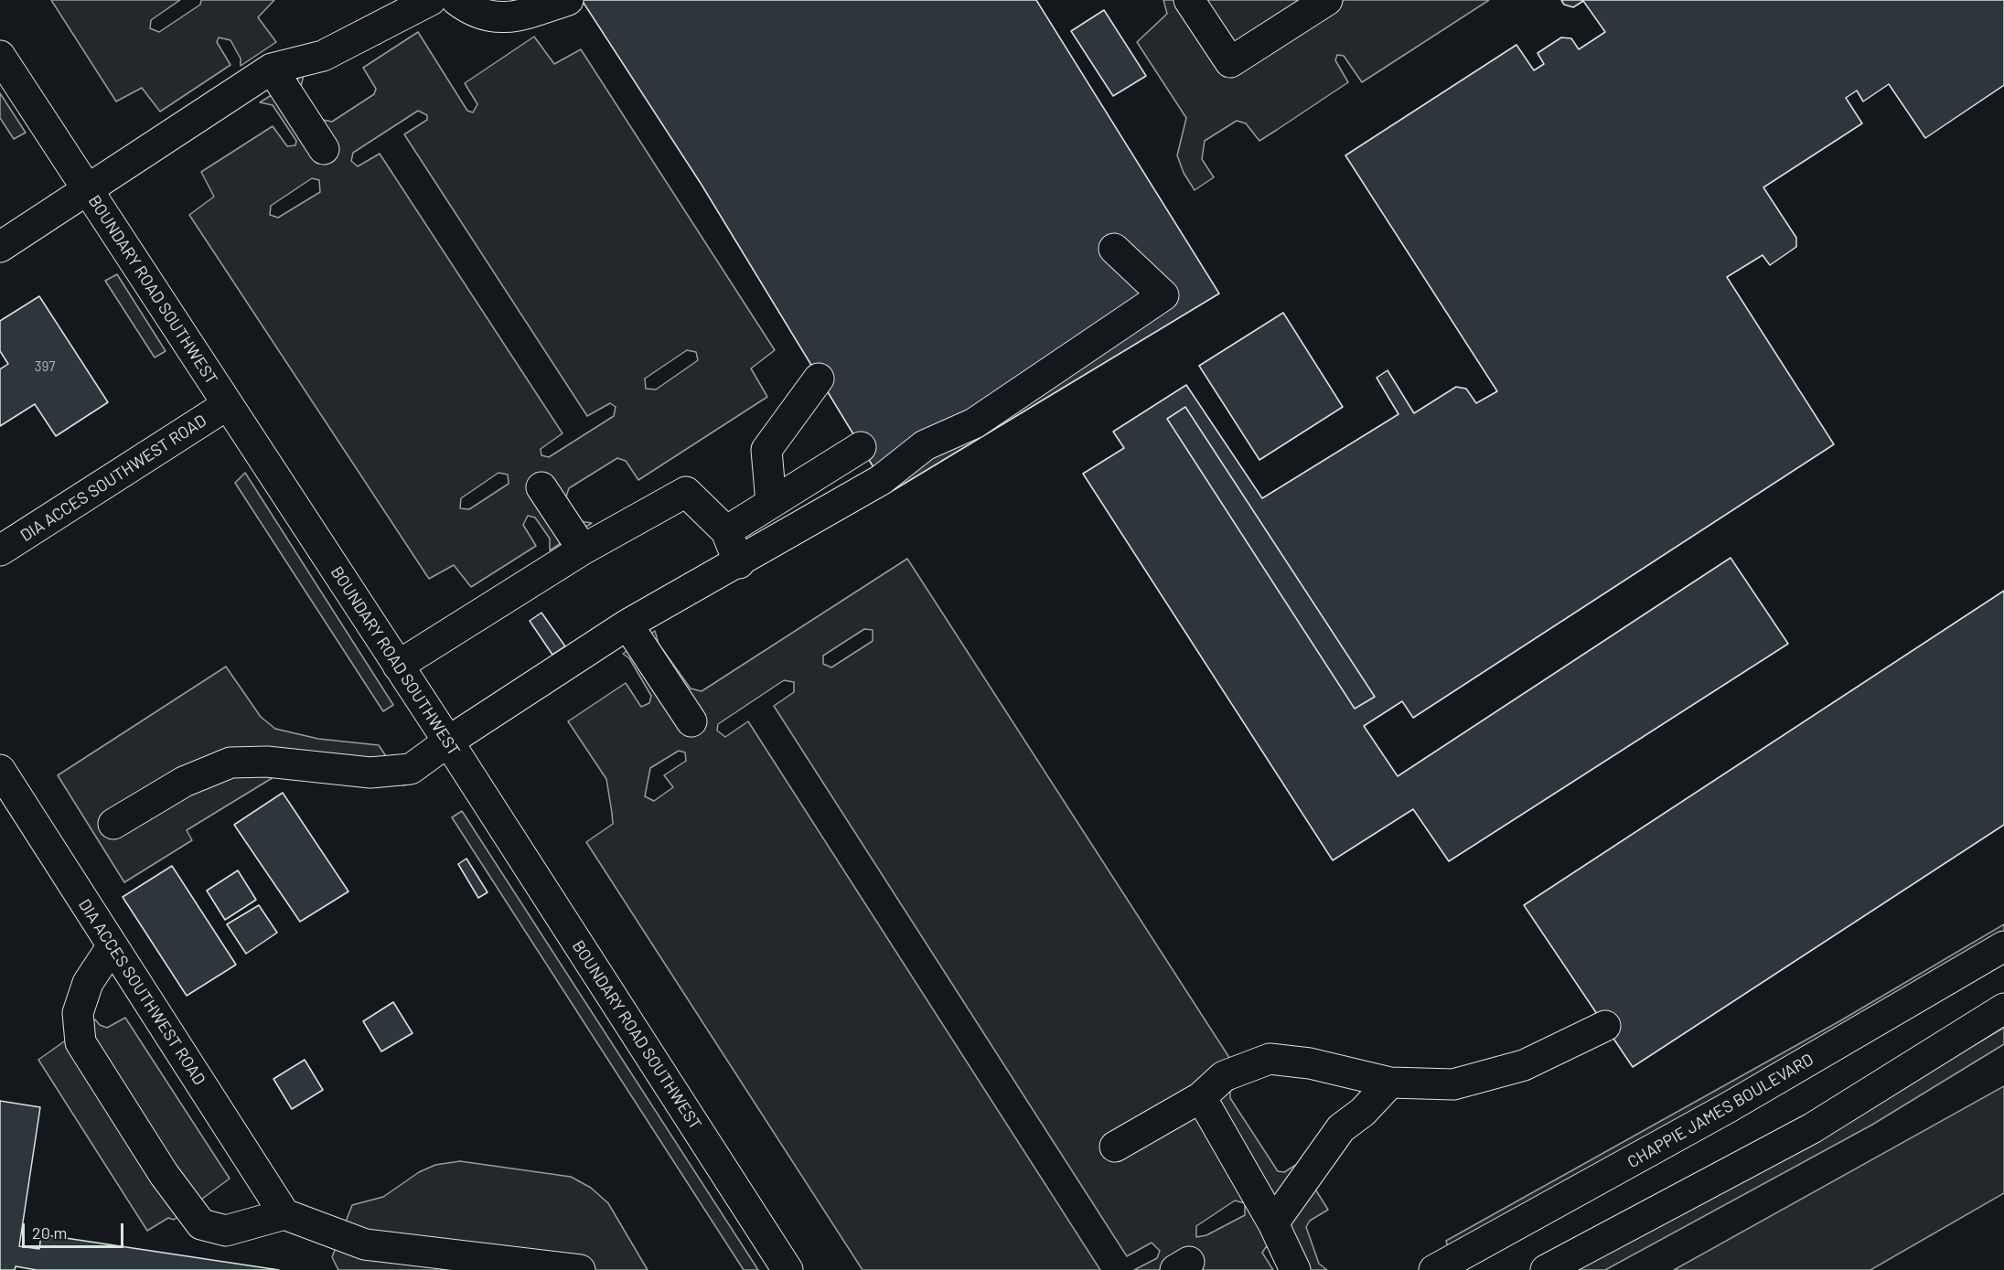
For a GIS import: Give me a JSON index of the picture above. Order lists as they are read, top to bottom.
{
  "streets": {
    "street": ["BOUNDARY ROAD SOUTHWEST", "DIA ACCES SOUTHWEST ROAD", "CHAPPIE JAMES BOULEVARD"]
  },
  "crossings": [
    ["BOUNDARY ROAD SOUTHWEST", "DIA ACCES SOUTHWEST ROAD"]
  ],
  "house_numbers": ["397"],
  "scale_bar": "20 m"
}
